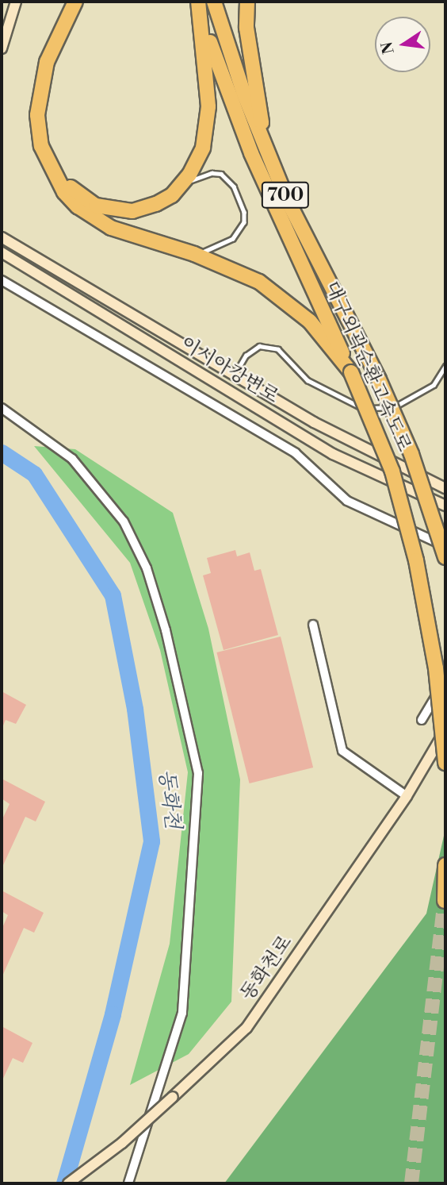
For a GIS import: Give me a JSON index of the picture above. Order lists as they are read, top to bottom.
{
  "streets": {
    "highway": ["700", "대구외곽순환고속도로"],
    "main road": ["이시아강변로", "동화천로"]
  },
  "water": ["동화천"],
  "north": "left"
}
